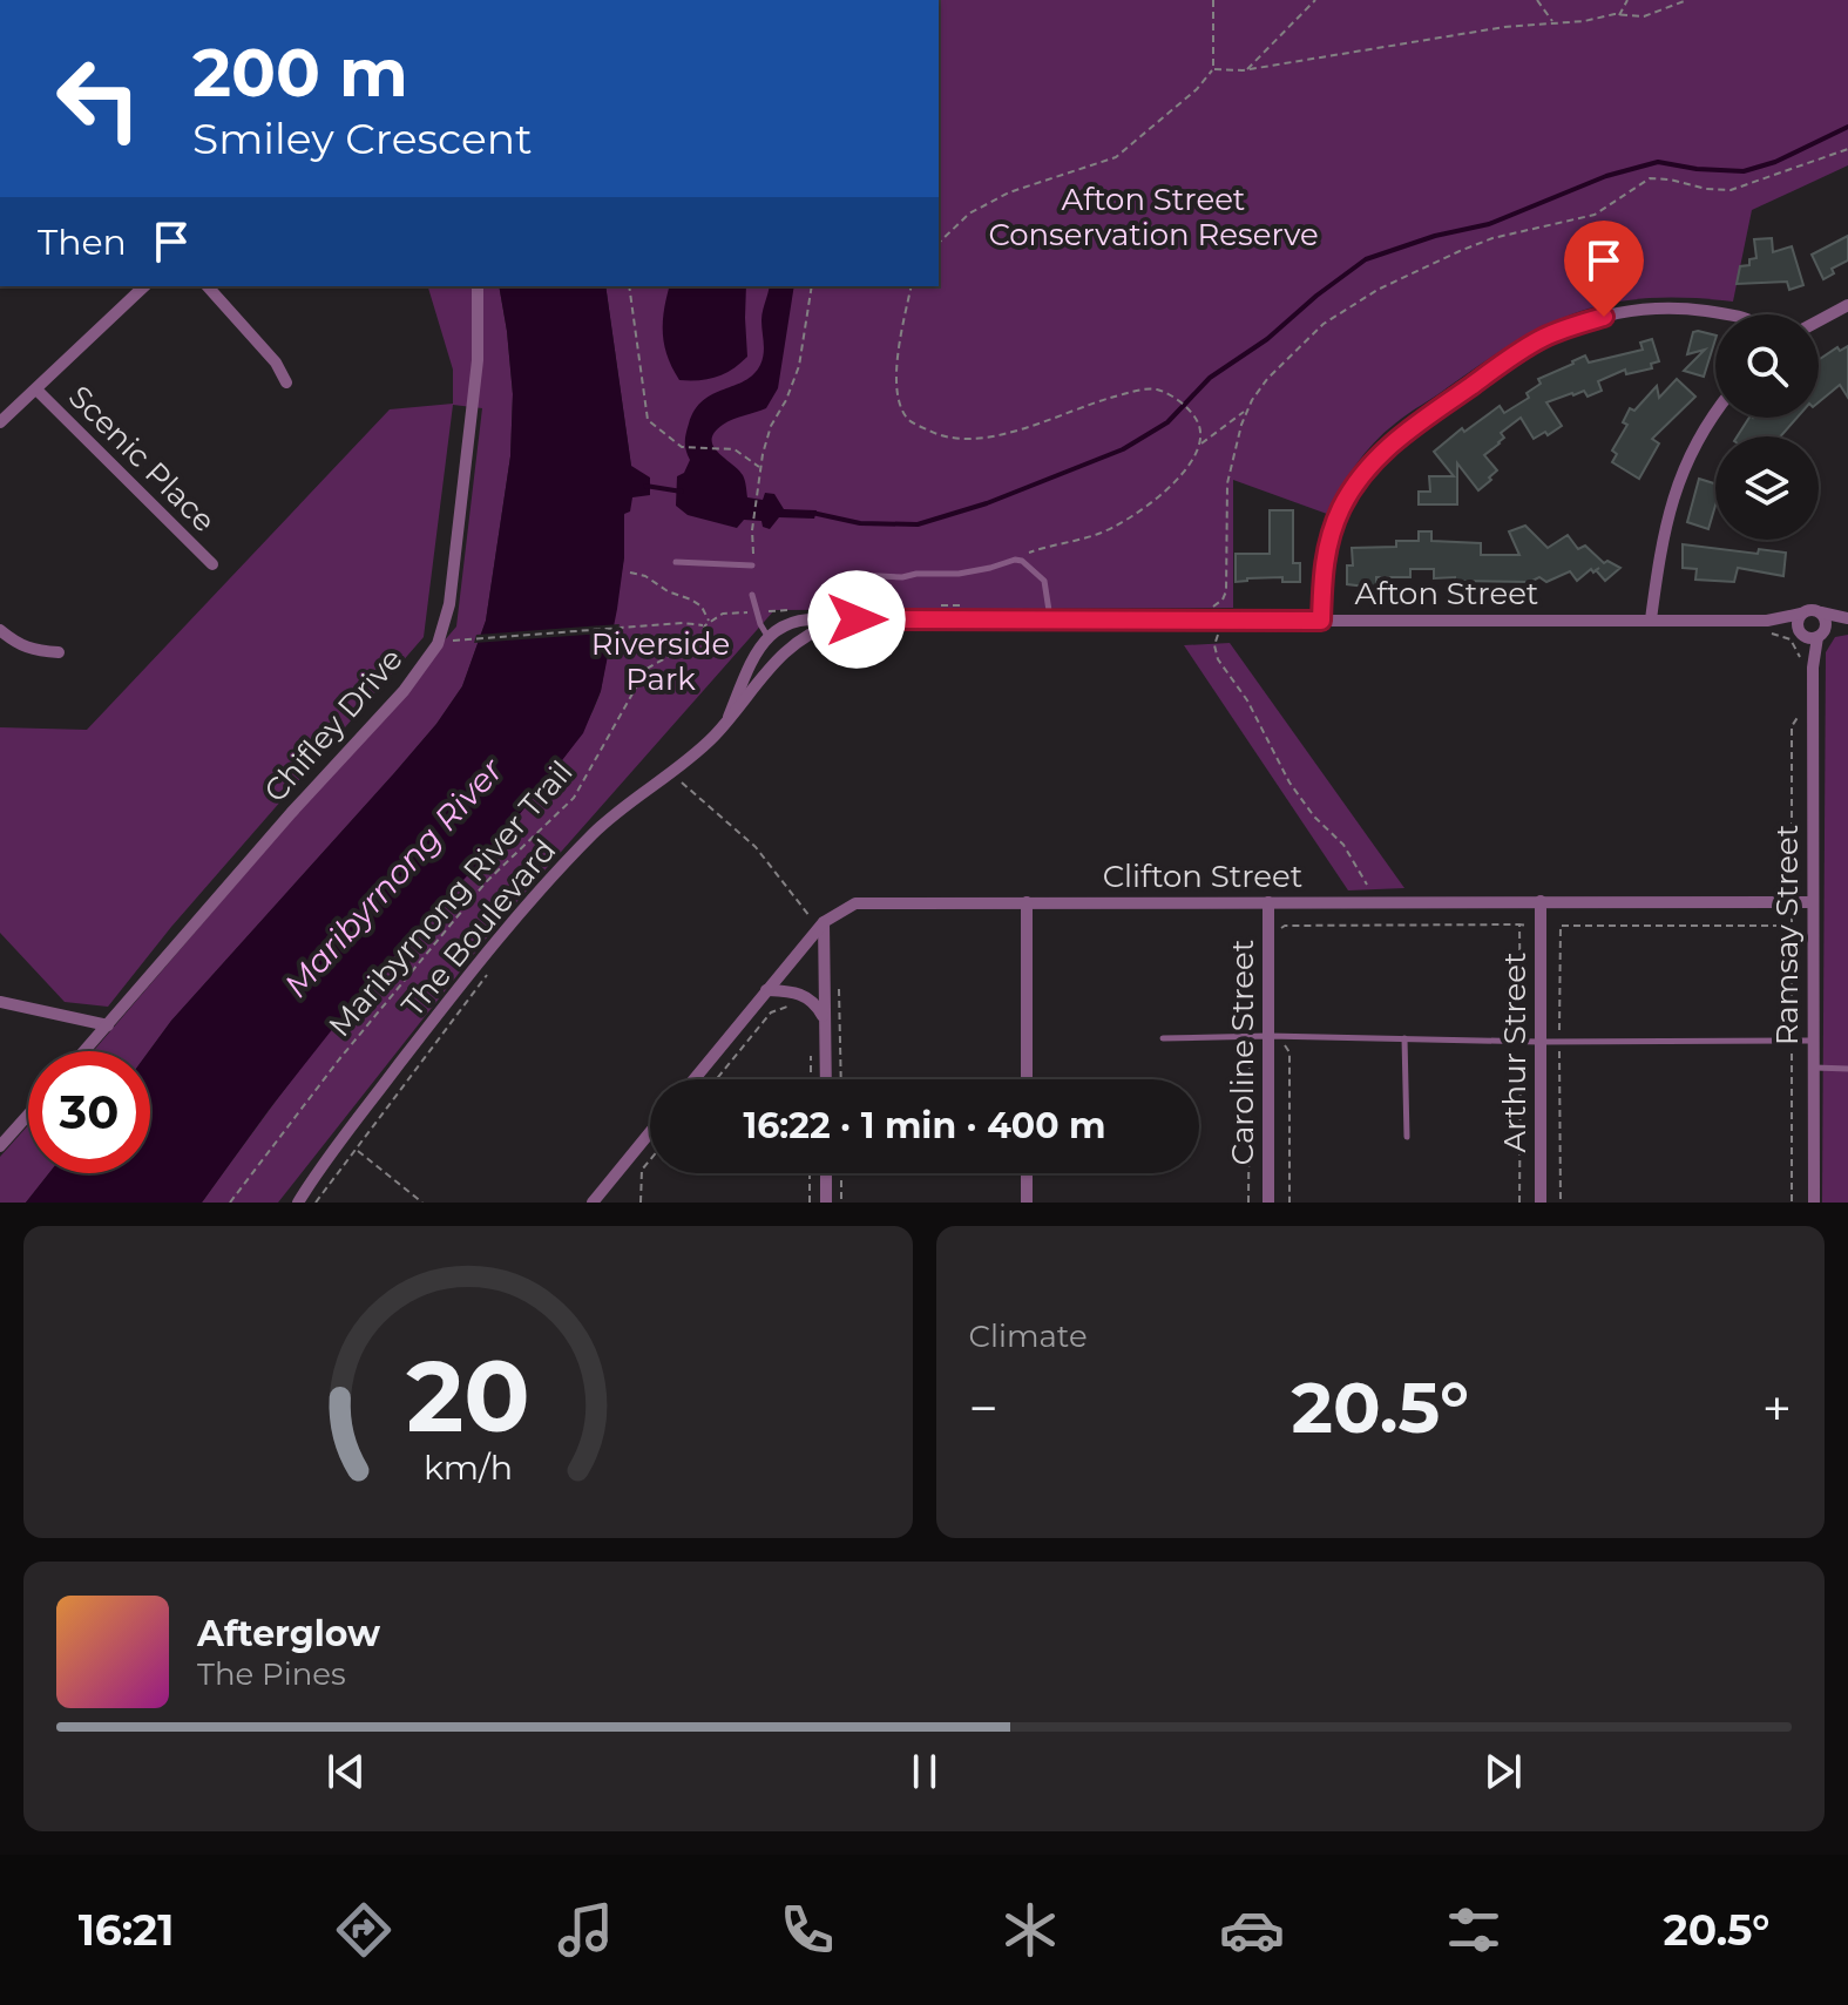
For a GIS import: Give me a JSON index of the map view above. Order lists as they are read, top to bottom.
{
  "streets": {
    "street": [
      "Scenic Place",
      "Afton Street",
      "Chifley Drive",
      "Clifton Street",
      "The Boulevard",
      "Ramsay Street",
      "Caroline Street",
      "Arthur Street"
    ],
    "path": ["Maribyrnong River Trail"]
  },
  "crossings": [
    ["Afton Street", "The Boulevard"],
    ["Afton Street", "Ramsay Street"],
    ["Clifton Street", "Ramsay Street"],
    ["Clifton Street", "Caroline Street"],
    ["Clifton Street", "Arthur Street"]
  ],
  "water": ["Maribyrnong River"],
  "parks": ["Afton Street Conservation Reserve", "Riverside Park"],
  "page": {
    "turn": ["200 m", "Smiley Crescent"],
    "then": "Then",
    "limit": "30",
    "trip": "16:22 · 1 min · 400 m",
    "tile": "Climate",
    "heat": ["−", "20.5°", "+"],
    "song": ["Afterglow", "The Pines"],
    "tabs": ["16:21", "20.5°"],
    "gauge": ["20", "km/h"]
  }
}
